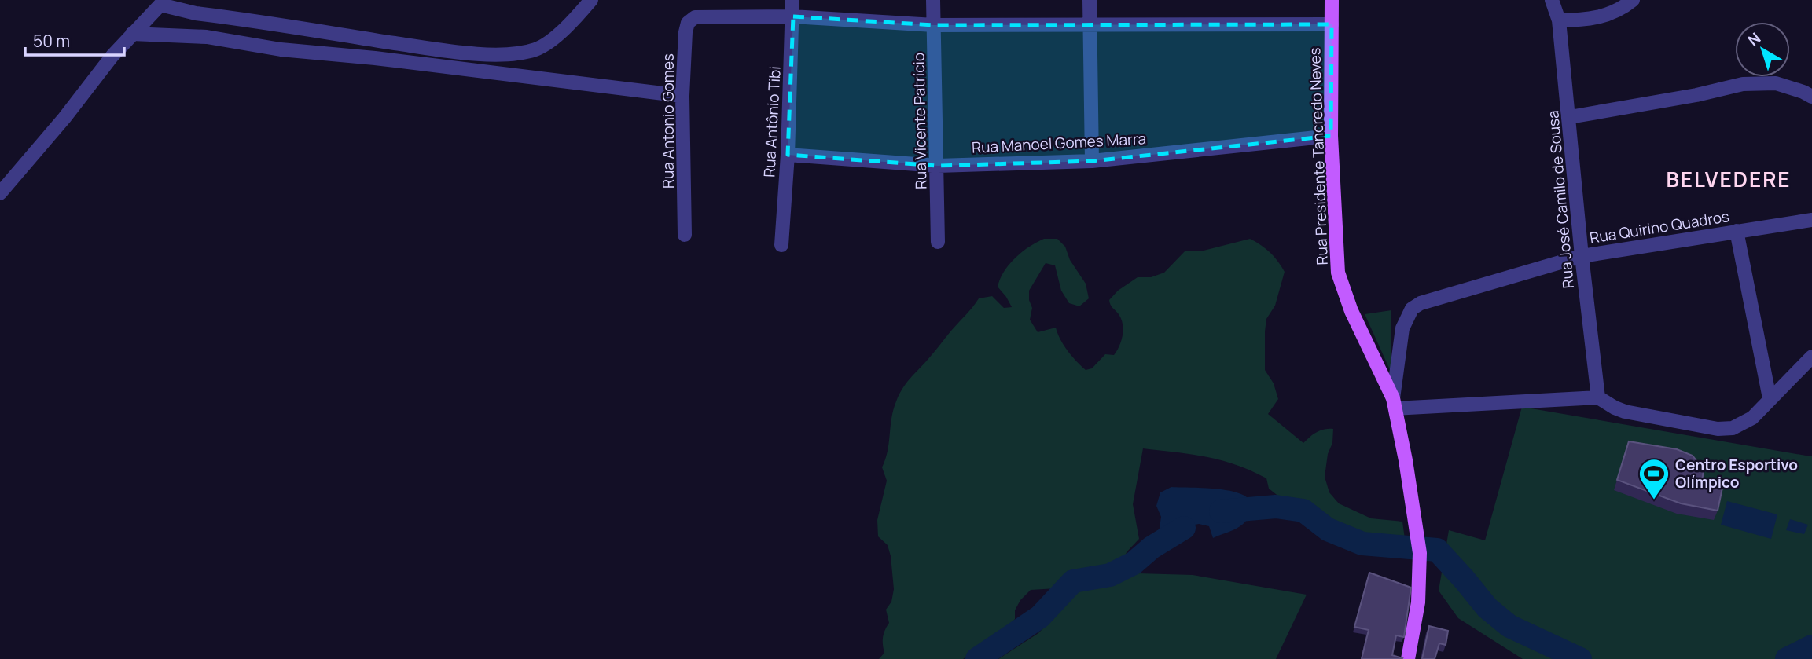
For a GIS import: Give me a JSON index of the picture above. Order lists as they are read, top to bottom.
{
  "streets": {
    "main road": ["Rua Presidente Tancredo Neves"],
    "street": [
      "Rua Antonio Gomes",
      "Rua Vicente Patrício",
      "Rua Antônio Tibi",
      "Rua Manoel Gomes Marra",
      "Rua José Camilo de Sousa",
      "Rua Quirino Quadros"
    ]
  },
  "crossings": [
    ["Rua Antonio Gomes", "Rua Antônio Tibi"],
    ["Rua Vicente Patrício", "Rua Manoel Gomes Marra"],
    ["Rua Antônio Tibi", "Rua Manoel Gomes Marra"],
    ["Rua Manoel Gomes Marra", "Rua Presidente Tancredo Neves"],
    ["Rua Presidente Tancredo Neves", "Rua Quirino Quadros"],
    ["Rua José Camilo de Sousa", "Rua Quirino Quadros"]
  ],
  "districts": ["BELVEDERE"],
  "places": {
    "sports": ["Centro Esportivo Olímpico"]
  },
  "scale_bar": "50 m",
  "north": "top left"
}
